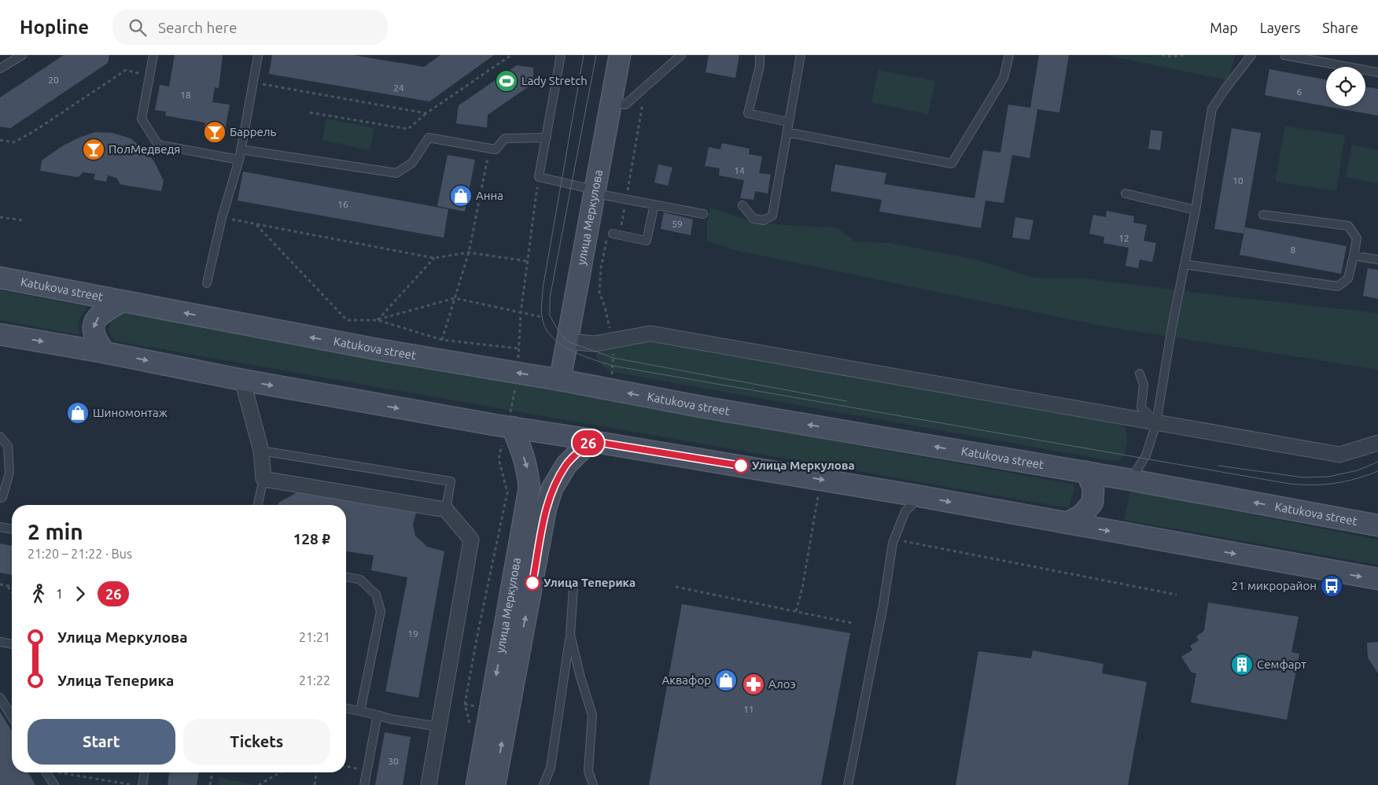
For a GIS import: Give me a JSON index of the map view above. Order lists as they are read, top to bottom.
{
  "streets": {
    "main road": ["улица Меркулова", "Katukova street"]
  },
  "crossings": [
    ["улица Меркулова", "Katukova street"]
  ],
  "places": {
    "sports": ["Lady Stretch"],
    "bar": ["Баррель", "ПолМедведя"],
    "shop": ["Анна", "Шиномонтаж", "Аквафор"],
    "other": ["Улица Меркулова", "Улица Теперика"],
    "bus stop": ["21 микрорайон"],
    "building": ["Семфарт"],
    "pharmacy": ["Алоэ"]
  },
  "lines": ["bus line 26"],
  "house_numbers": [
    "20",
    "24",
    "6",
    "18",
    "14",
    "10",
    "16",
    "59",
    "12",
    "8",
    "19",
    "11",
    "30"
  ],
  "page": {
    "header": "Hopline",
    "search": "Search here",
    "nav": ["Map", "Layers", "Share"],
    "on_map": "26",
    "heading": ["2 min", "21:20 – 21:22 · Bus", "128 ₽"],
    "legs": ["1", "26"],
    "list": [
      {
        "name": "Улица Меркулова",
        "value": "21:21"
      },
      {
        "name": "Улица Теперика",
        "value": "21:22"
      }
    ],
    "buttons": ["Start", "Tickets"]
  }
}
